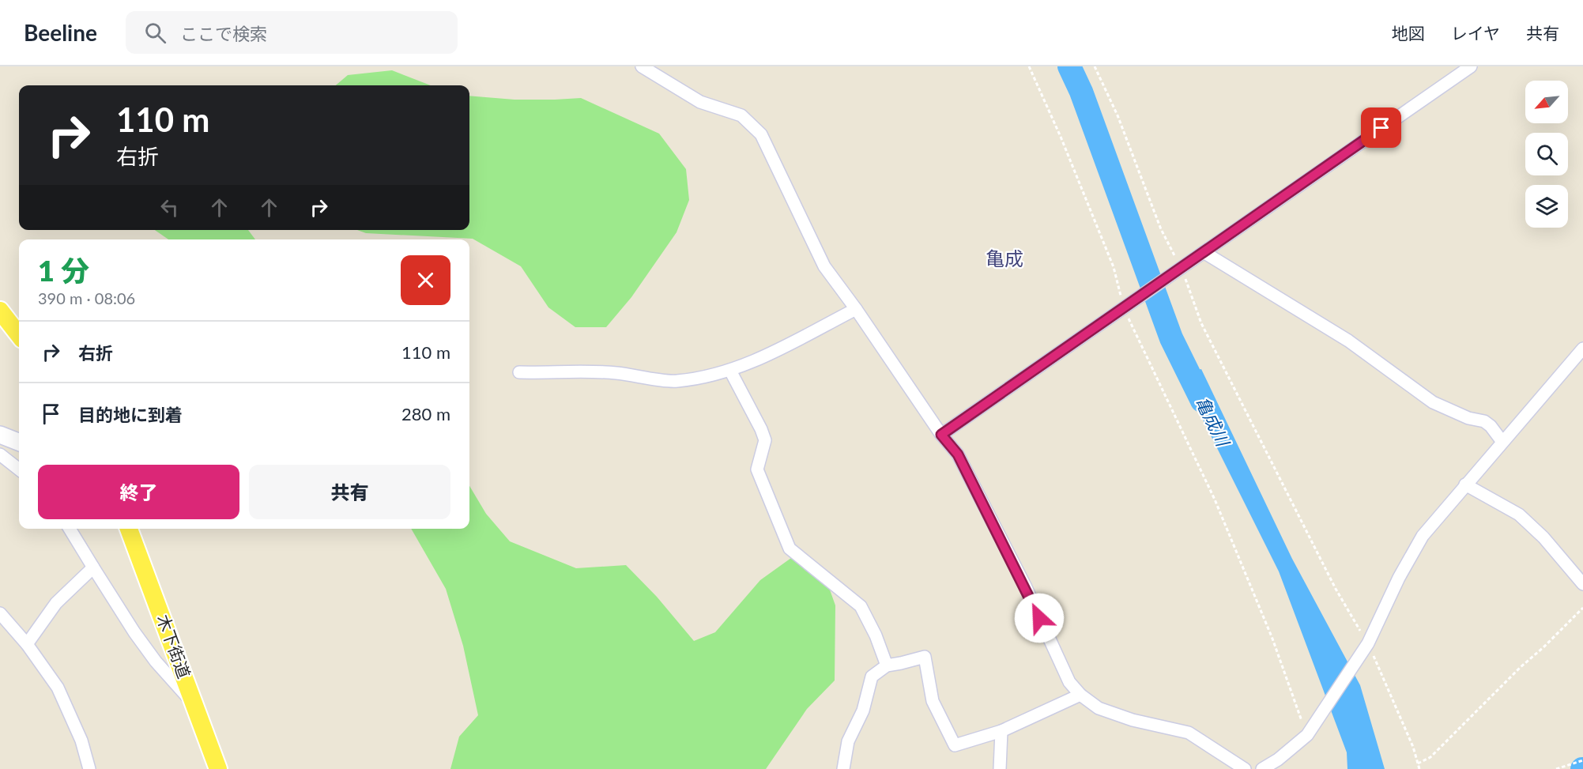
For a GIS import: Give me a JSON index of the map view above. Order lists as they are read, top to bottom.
{
  "streets": {
    "main road": ["木下街道"]
  },
  "districts": ["亀成"],
  "water": ["亀成川"],
  "north": "bottom left",
  "page": {
    "header": "Beeline",
    "search": "ここで検索",
    "nav": ["地図", "レイヤ", "共有"],
    "turn": ["110 m", "右折"],
    "heading": ["1 分", "390 m · 08:06"],
    "list": [
      {
        "name": "右折",
        "value": "110 m"
      },
      {
        "name": "目的地に到着",
        "value": "280 m"
      }
    ],
    "buttons": ["終了", "共有"]
  }
}
